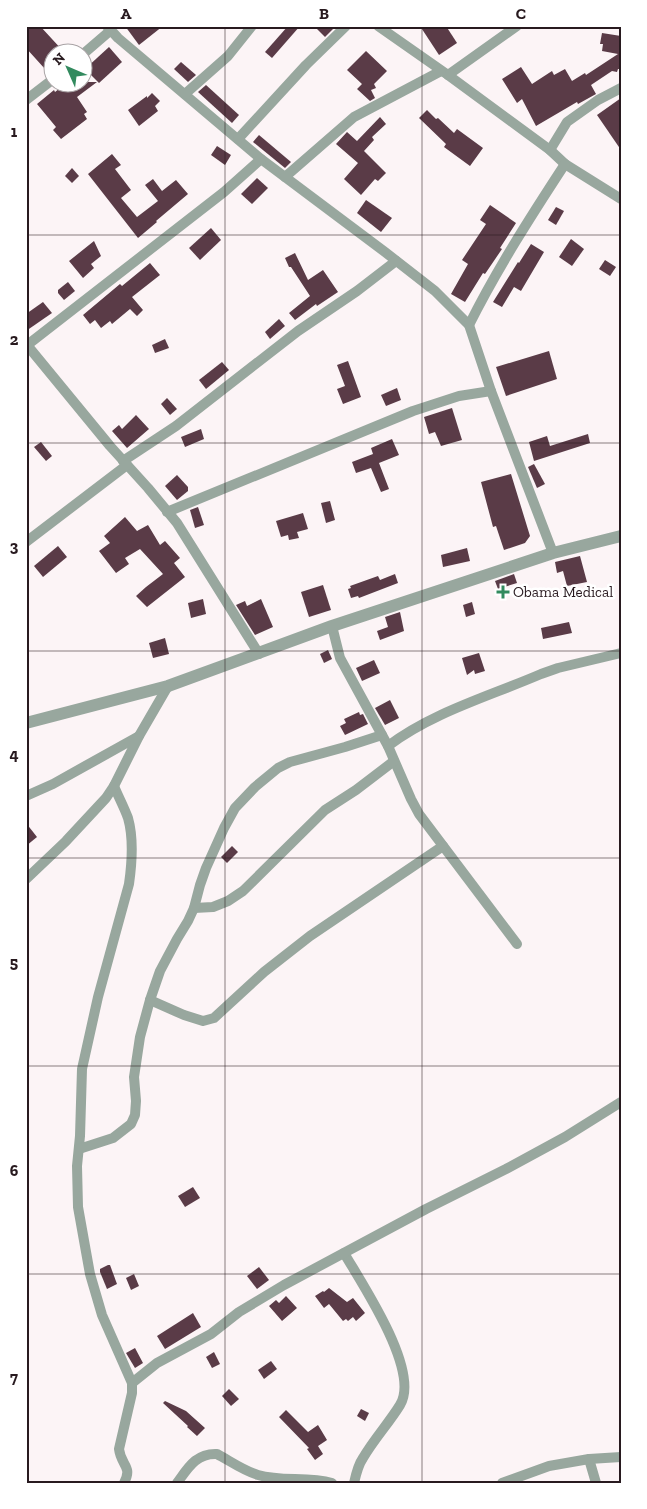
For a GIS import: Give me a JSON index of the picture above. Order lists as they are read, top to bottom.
{
  "places": {
    "health": ["Obama Medical"]
  },
  "north": "top left",
  "grid": {
    "columns": ["A", "B", "C"],
    "rows": [
      "1",
      "2",
      "3",
      "4",
      "5",
      "6",
      "7"
    ]
  }
}
